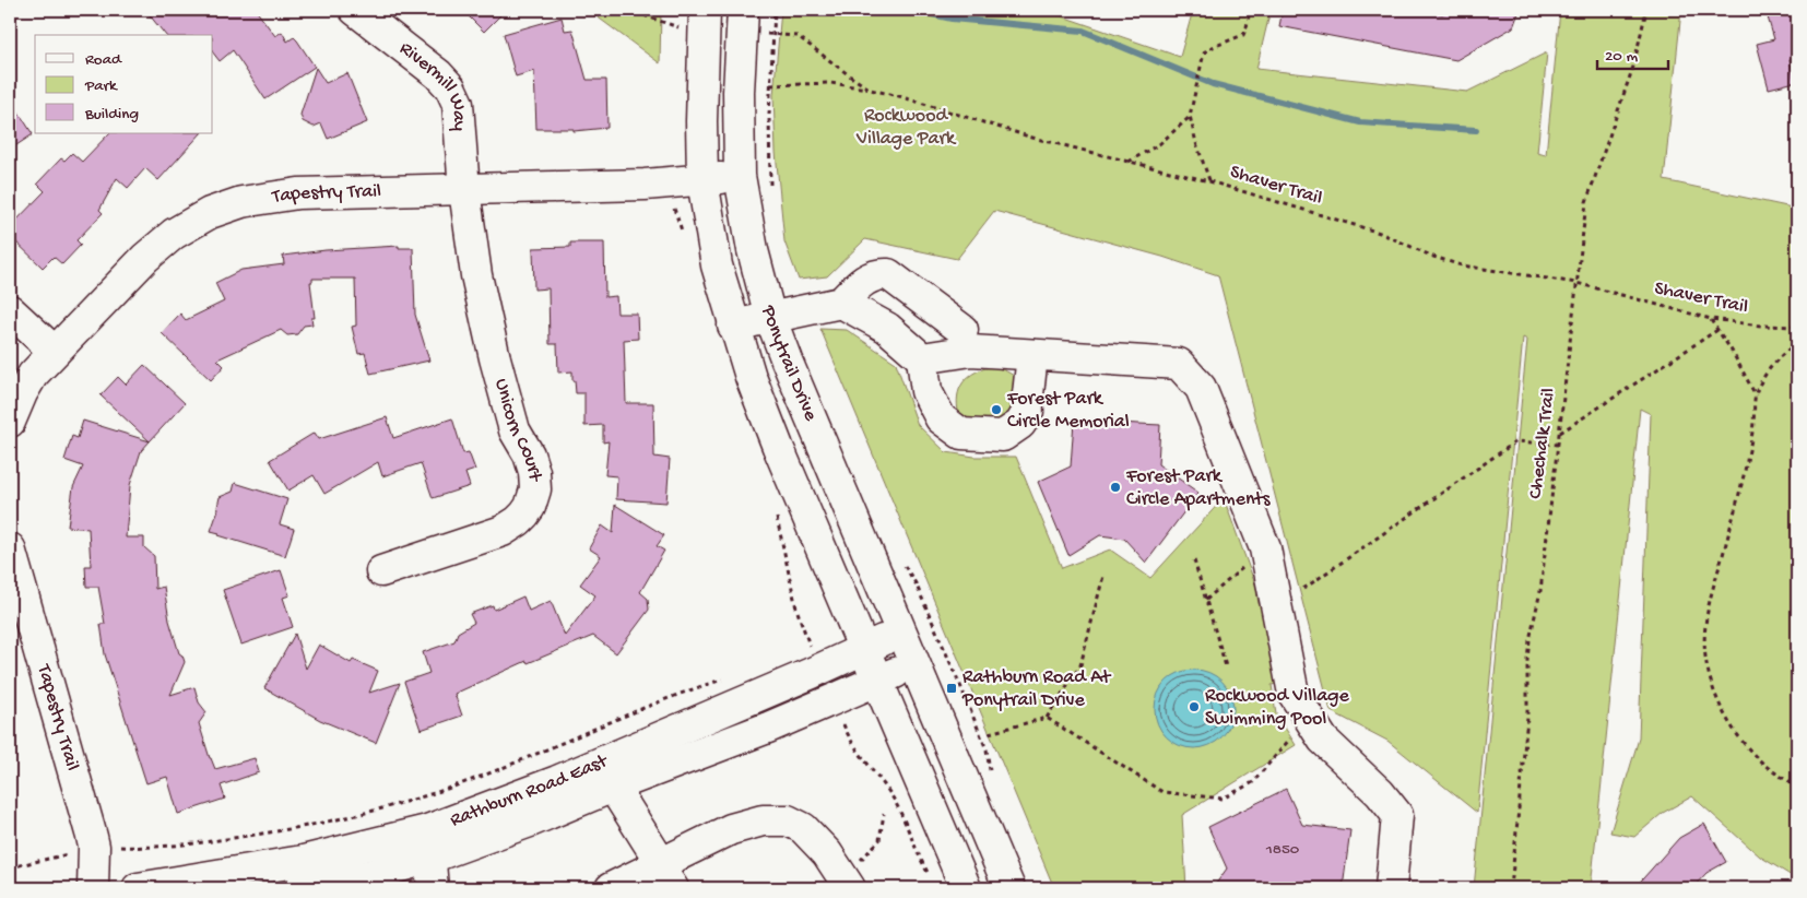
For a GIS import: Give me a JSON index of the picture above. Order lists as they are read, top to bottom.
{
  "streets": {
    "street": [
      "Rivermill Way",
      "Tapestry Trail",
      "Ponytrail Drive",
      "Unicorn Court",
      "Rathburn Road East"
    ],
    "path": ["Shaver Trail", "Chechalk Trail"]
  },
  "crossings": [
    ["Rivermill Way", "Tapestry Trail"],
    ["Rivermill Way", "Unicorn Court"],
    ["Shaver Trail", "Chechalk Trail"],
    ["Tapestry Trail", "Ponytrail Drive"],
    ["Tapestry Trail", "Unicorn Court"],
    ["Ponytrail Drive", "Rathburn Road East"]
  ],
  "parks": ["Rockwood Village Park"],
  "places": {
    "other": ["Forest Park Circle Memorial", "Forest Park Circle Apartments", "Rockwood Village Swimming Pool"],
    "transit": ["Rathburn Road At Ponytrail Drive"]
  },
  "house_numbers": ["1850"],
  "legend": ["Road", "Park", "Building"],
  "scale_bar": "20 m"
}
